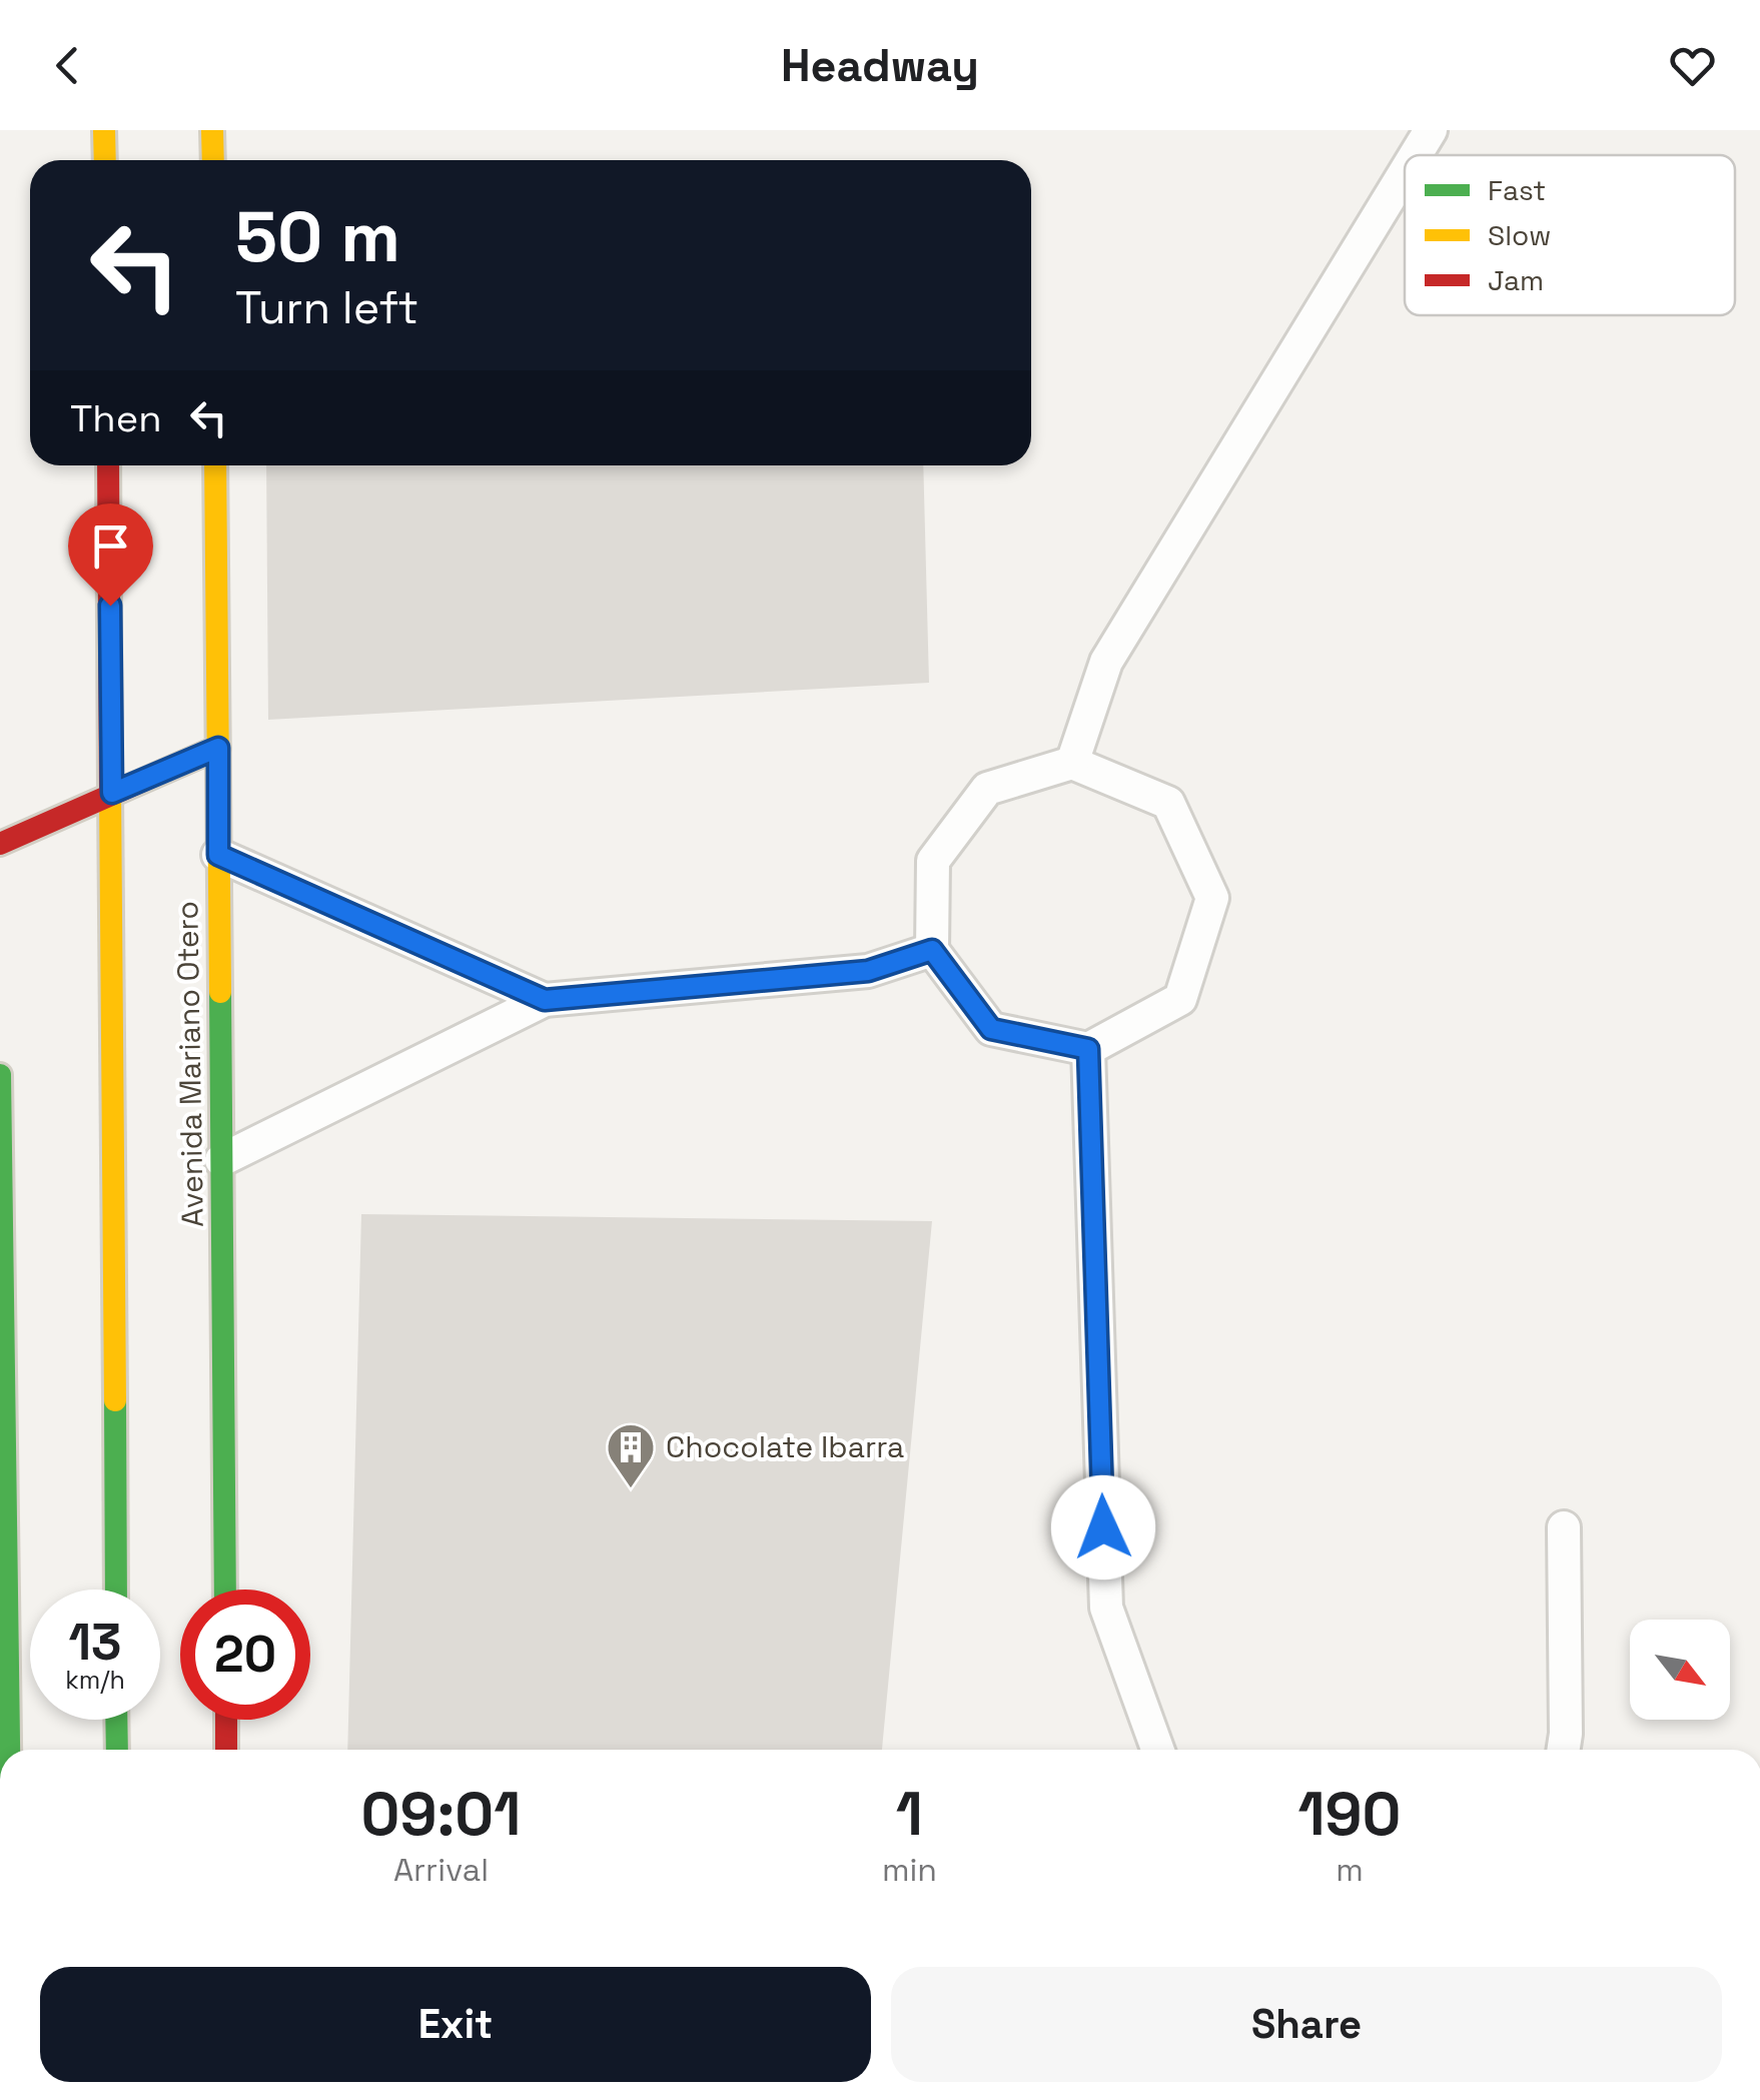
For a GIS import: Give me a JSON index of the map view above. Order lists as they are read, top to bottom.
{
  "streets": {
    "main road": ["Avenida Mariano Otero"]
  },
  "places": {
    "building": ["Chocolate Ibarra"]
  },
  "legend": ["Fast", "Slow", "Jam"],
  "north": "bottom right",
  "page": {
    "header": "Headway",
    "turn": ["50 m", "Turn left"],
    "then": "Then",
    "speed": "13 km/h",
    "limit": "20",
    "eta": [
      "09:01",
      "Arrival",
      "1",
      "min",
      "190",
      "m"
    ],
    "buttons": ["Exit", "Share"]
  }
}
